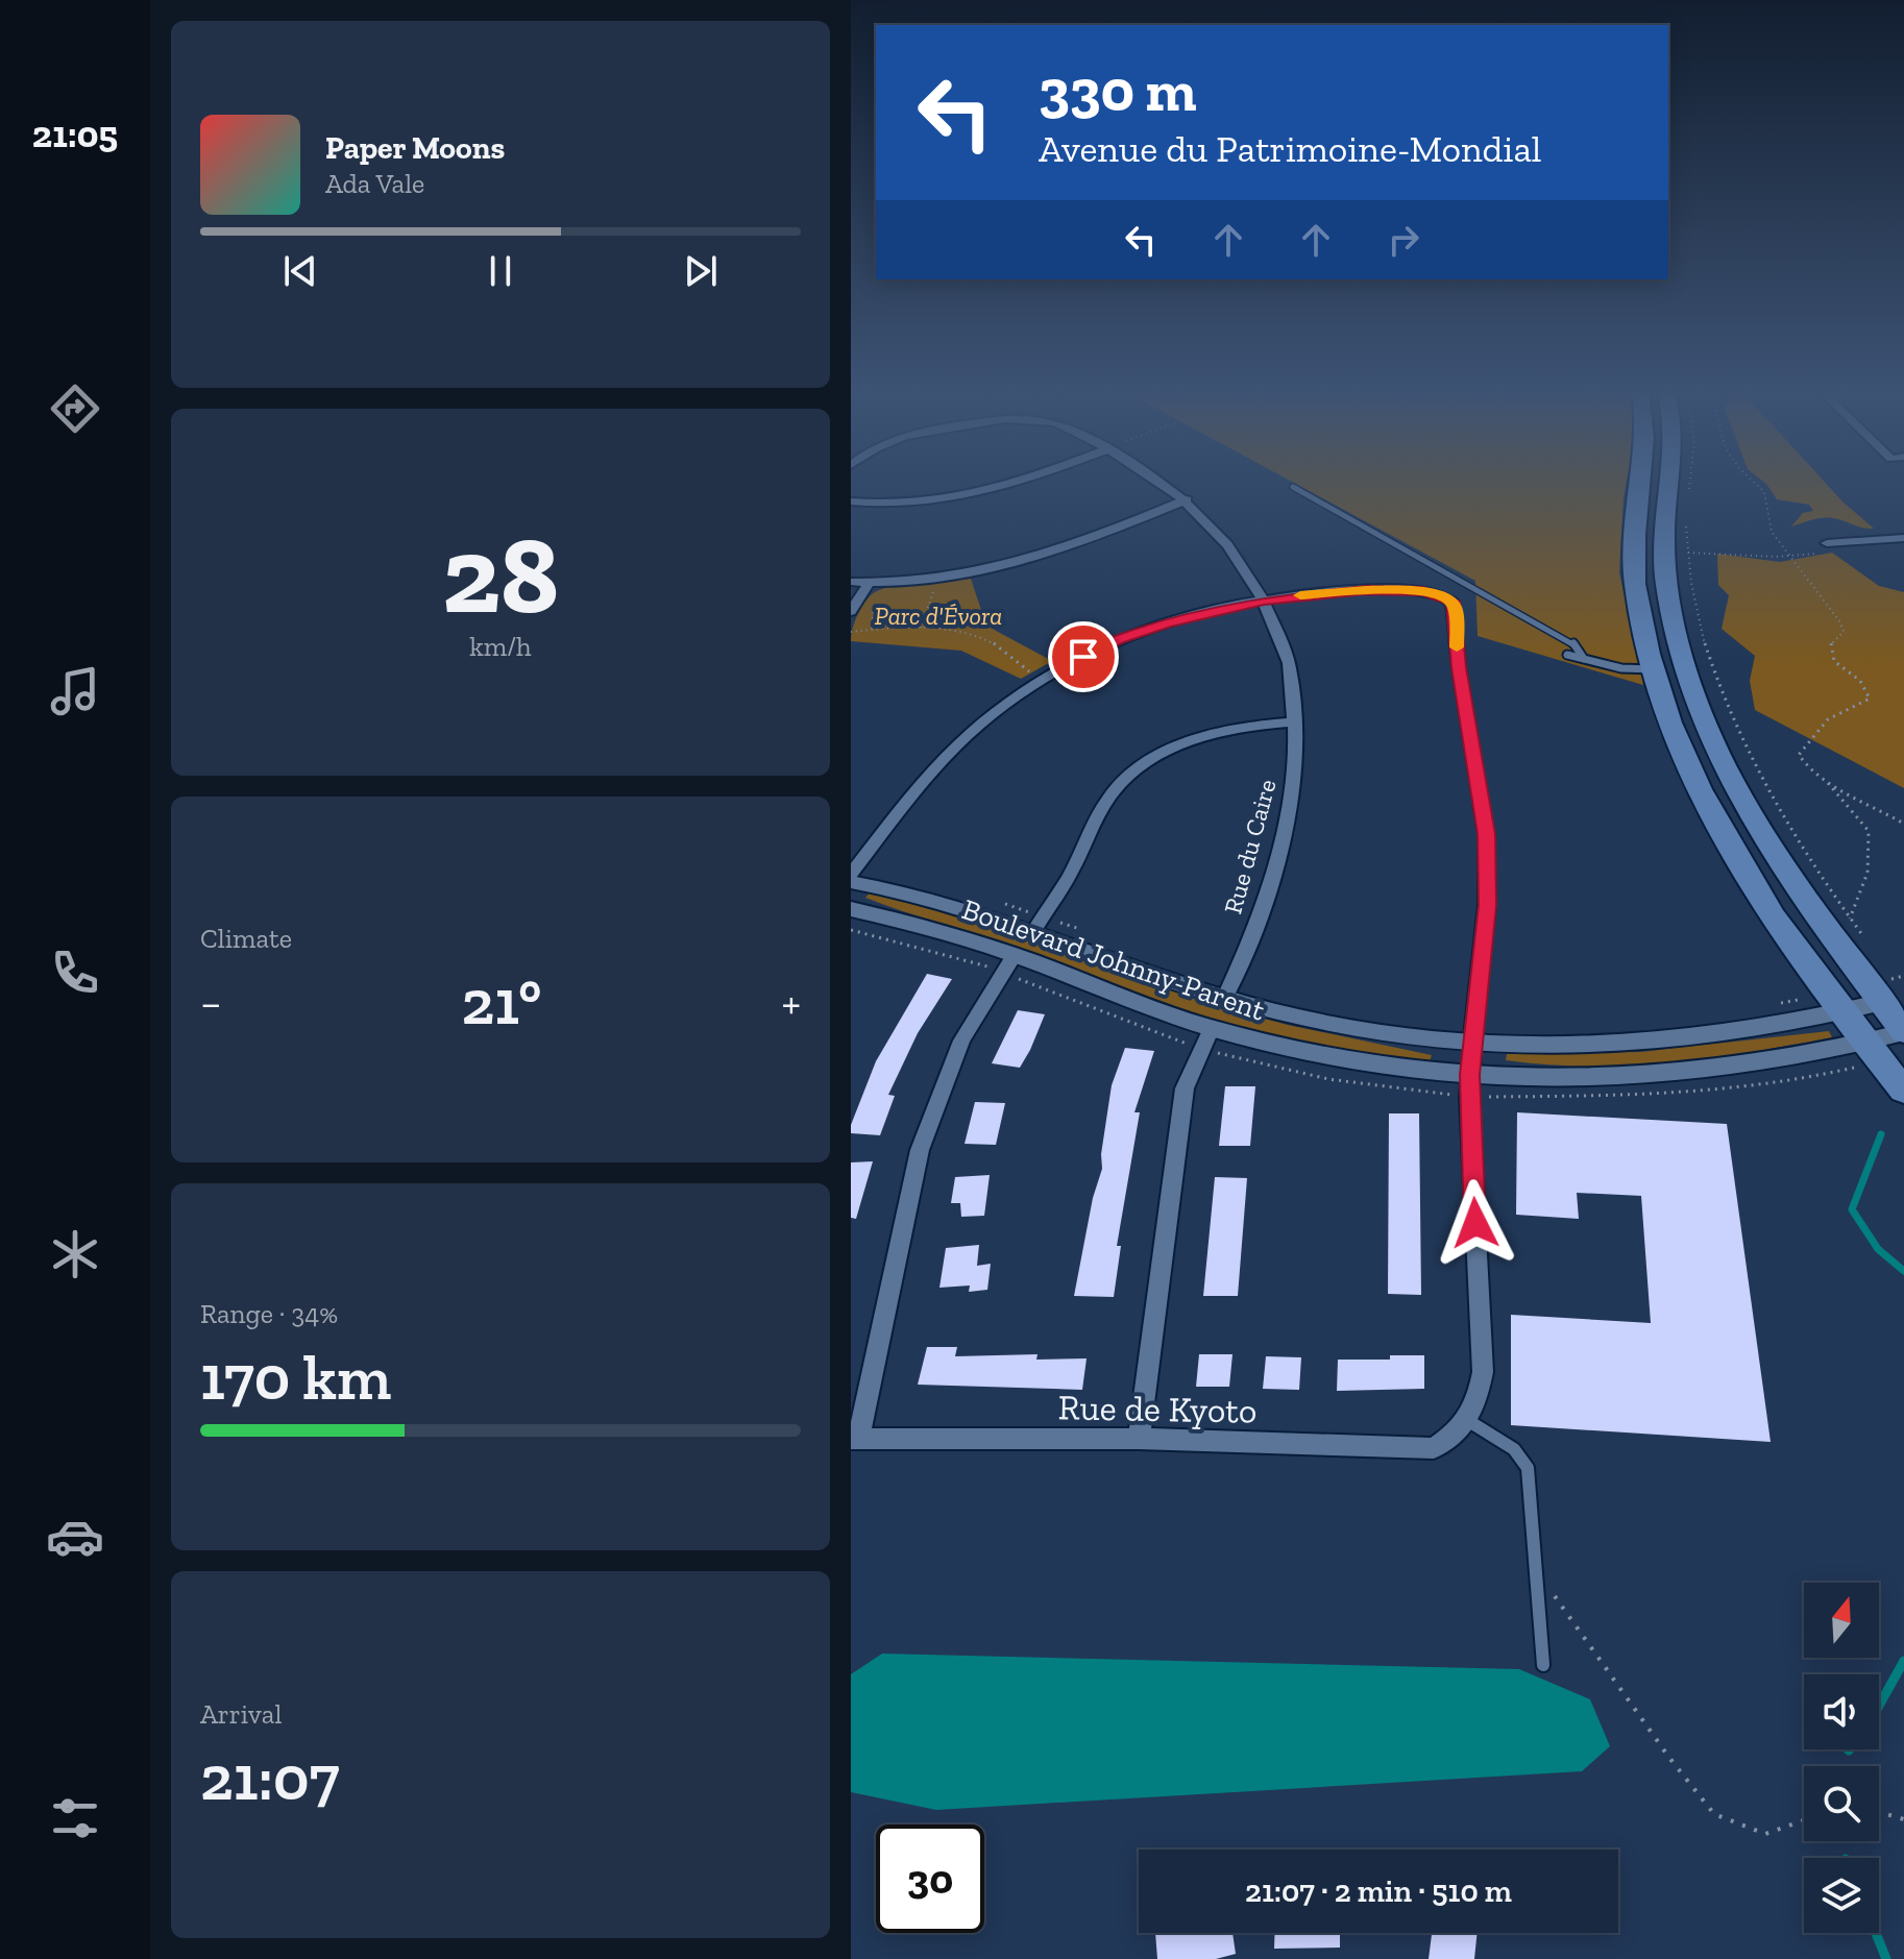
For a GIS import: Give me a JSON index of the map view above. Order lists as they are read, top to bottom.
{
  "streets": {
    "street": ["Rue du Caire", "Boulevard Johnny-Parent", "Rue de Kyoto"]
  },
  "crossings": [
    ["Rue du Caire", "Boulevard Johnny-Parent"]
  ],
  "parks": ["Parc d'Évora"],
  "north": "top",
  "page": {
    "tabs": "21:05",
    "turn": ["330 m", "Avenue du Patrimoine-Mondial"],
    "song": ["Paper Moons", "Ada Vale"],
    "tile": [
      ["28", "km/h"],
      "Climate",
      ["Range · 34%", "170 km"],
      ["Arrival", "21:07"]
    ],
    "heat": ["−", "21°", "+"],
    "limit": "30",
    "trip": "21:07 · 2 min · 510 m"
  }
}
